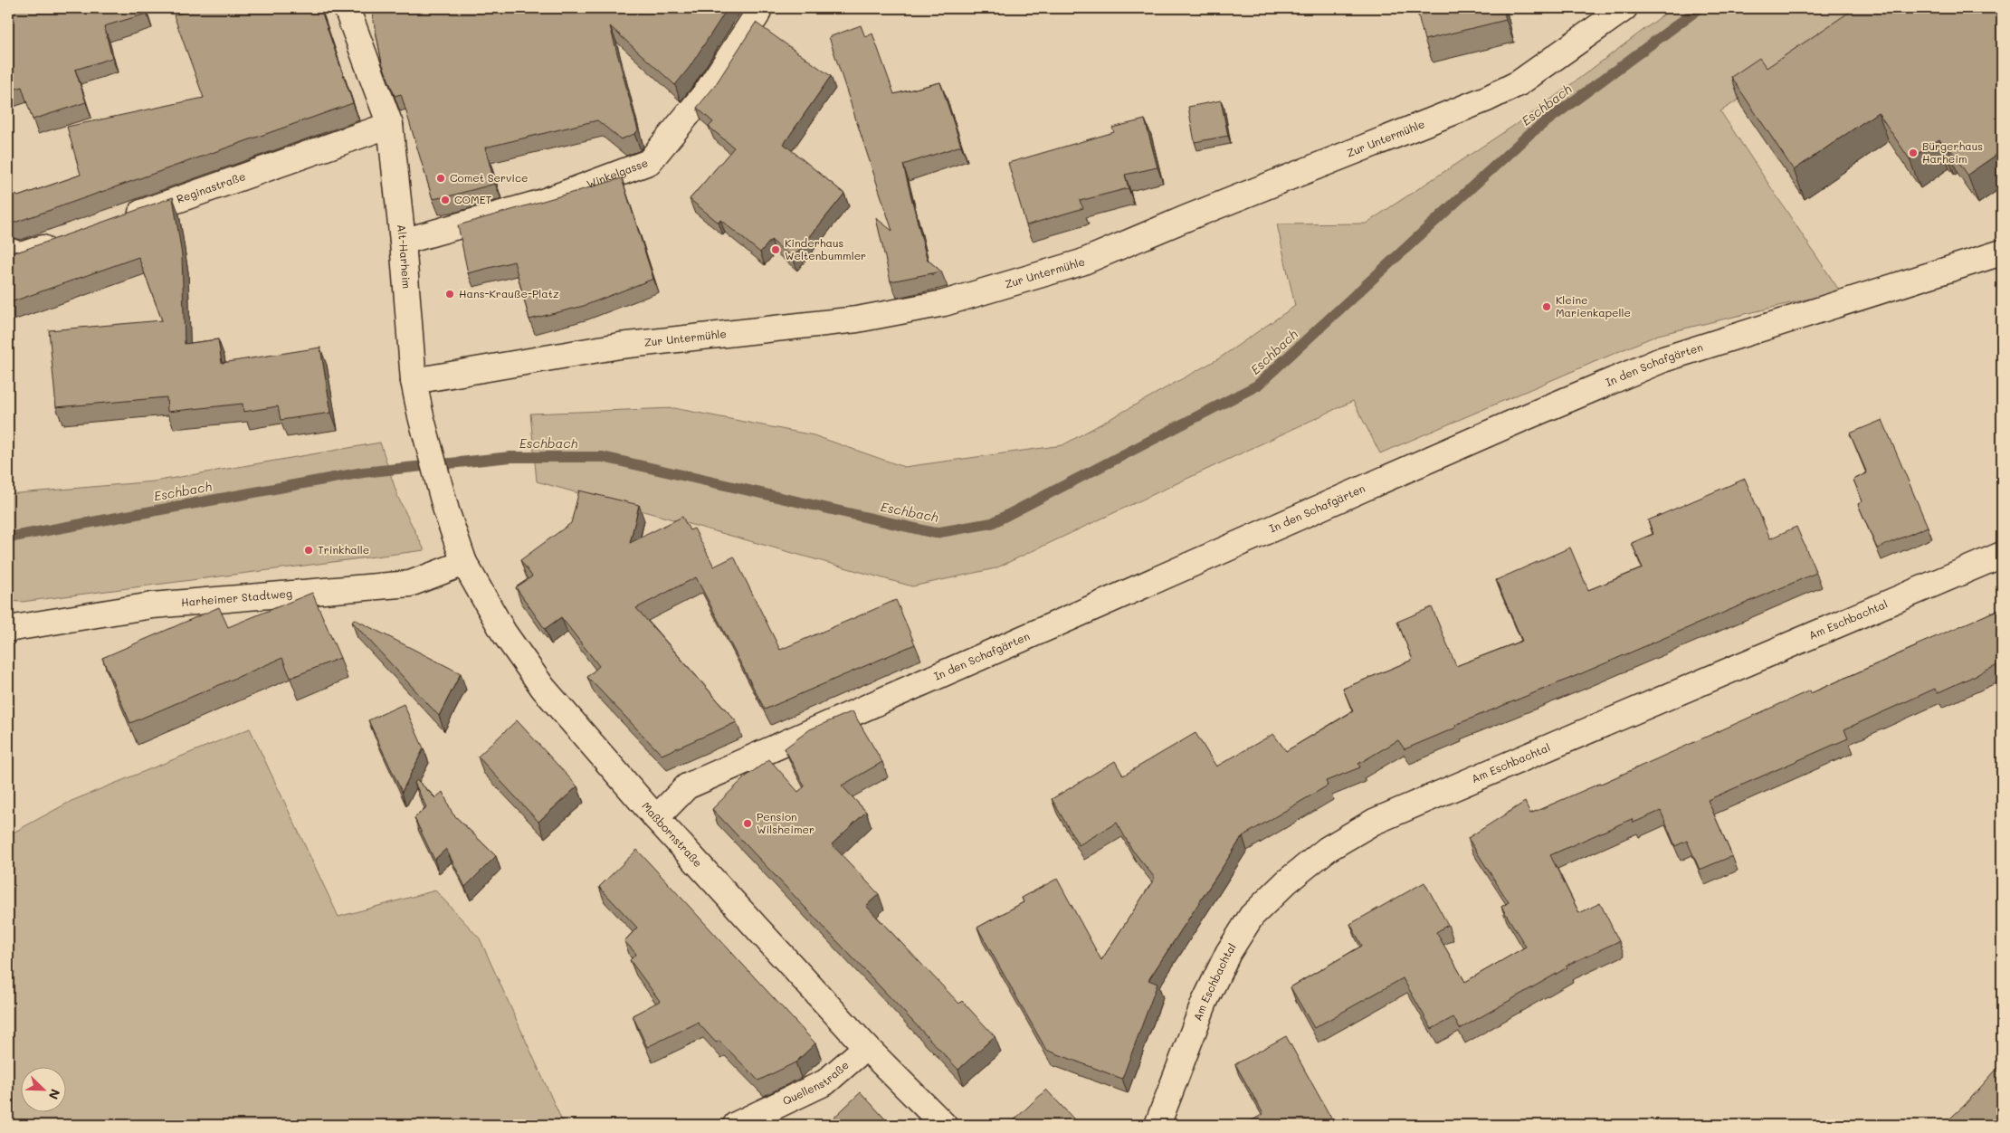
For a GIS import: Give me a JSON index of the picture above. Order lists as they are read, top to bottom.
{
  "streets": {
    "street": [
      "Zur Untermühle",
      "Winkelgasse",
      "Reginastraße",
      "Alt-Harheim",
      "In den Schafgärten",
      "Harheimer Stadtweg",
      "Am Eschbachtal",
      "Maßbornstraße",
      "Quellenstraße"
    ]
  },
  "crossings": [
    ["Zur Untermühle", "Alt-Harheim"],
    ["Winkelgasse", "Alt-Harheim"],
    ["Reginastraße", "Alt-Harheim"],
    ["Alt-Harheim", "Maßbornstraße"],
    ["In den Schafgärten", "Maßbornstraße"],
    ["Harheimer Stadtweg", "Maßbornstraße"],
    ["Maßbornstraße", "Quellenstraße"]
  ],
  "water": ["Eschbach"],
  "places": [
    "Bürgerhaus Harheim",
    "Comet Service",
    "COMET",
    "Kinderhaus Weltenbummler",
    "Hans-Krauße-Platz",
    "Kleine Marienkapelle",
    "Trinkhalle",
    "Pension Wilsheimer"
  ],
  "north": "bottom right"
}
